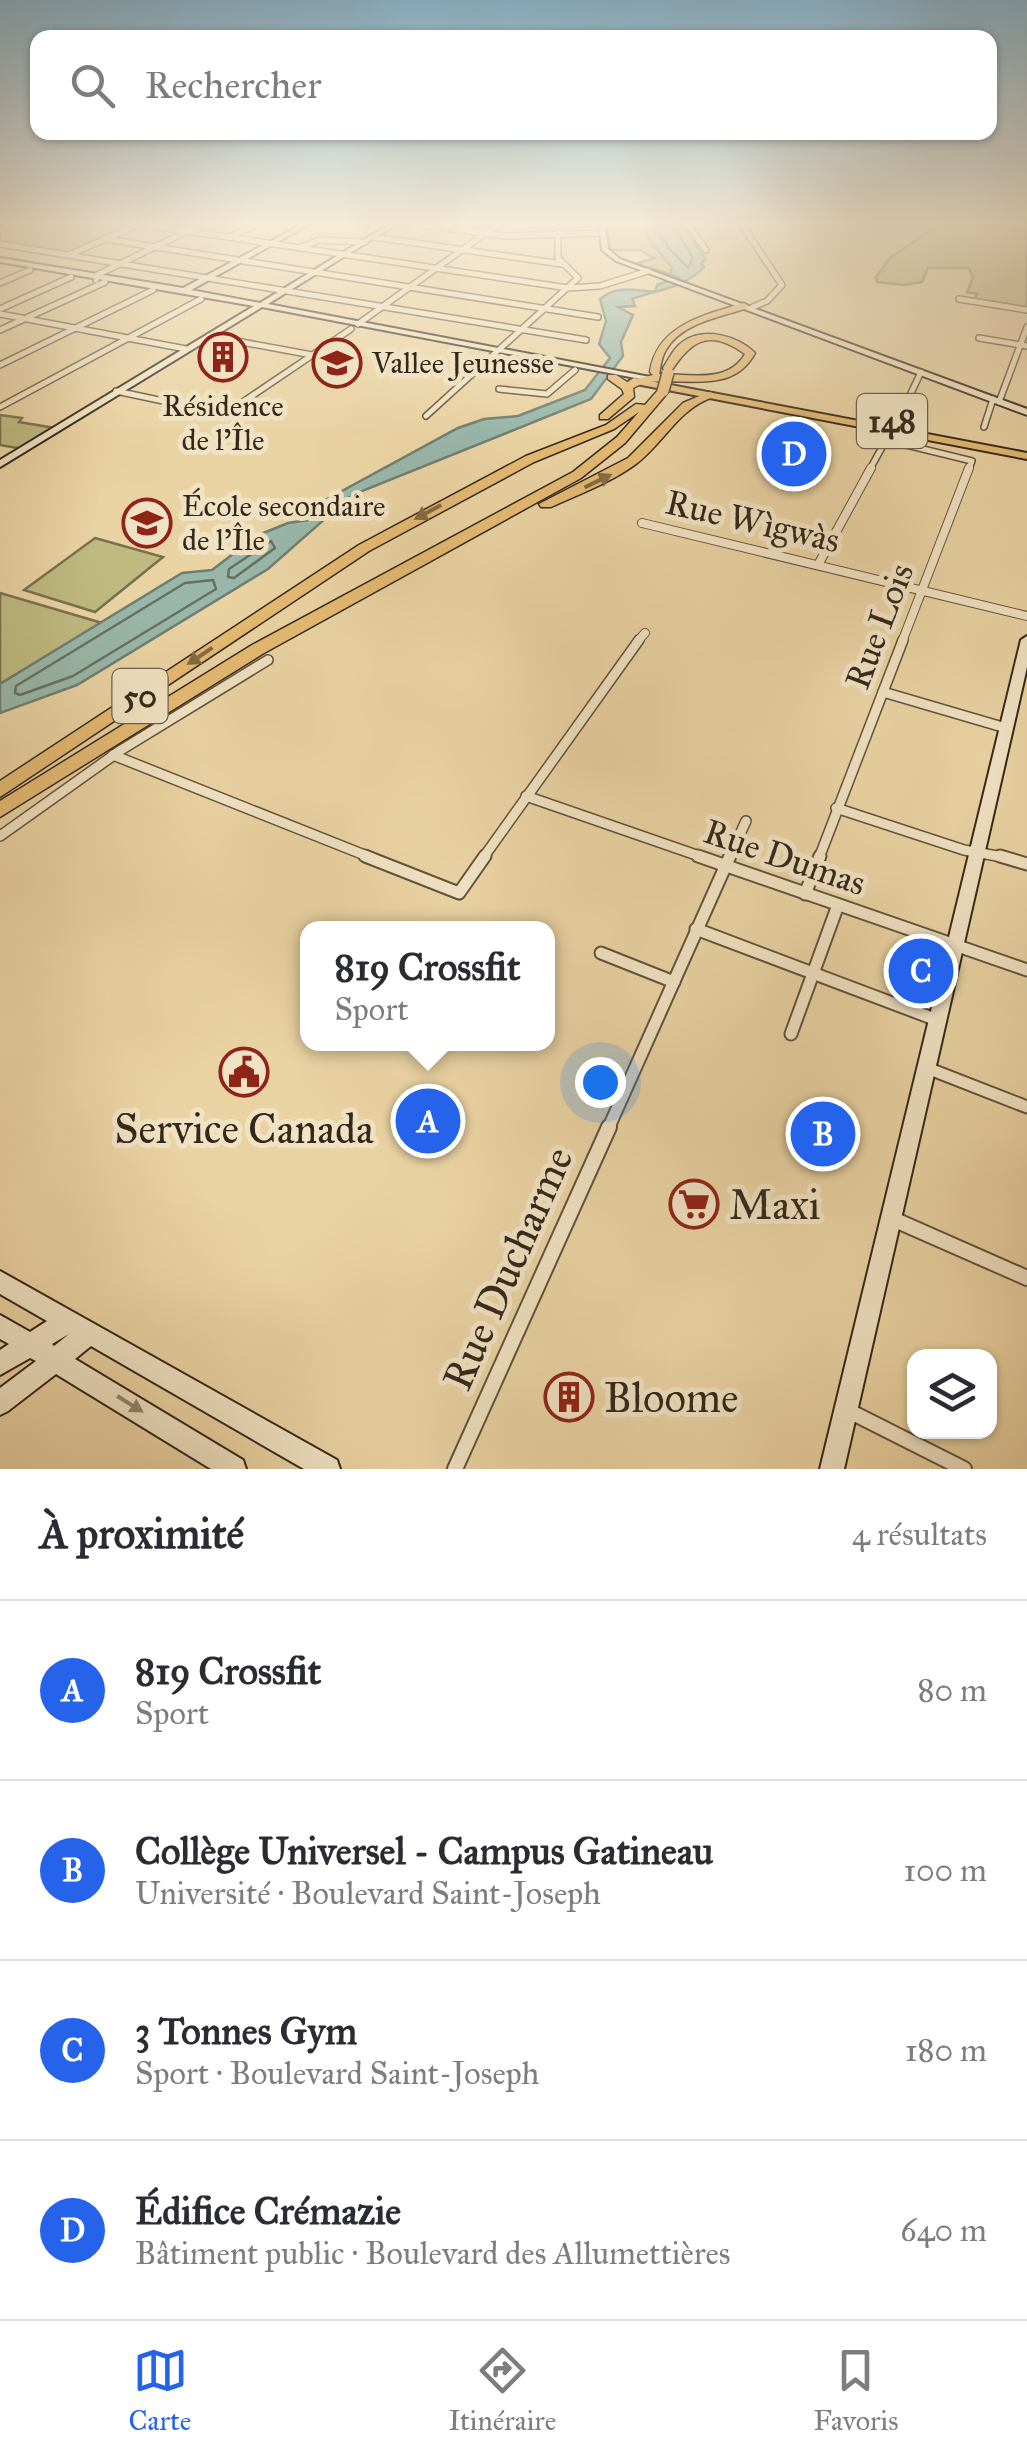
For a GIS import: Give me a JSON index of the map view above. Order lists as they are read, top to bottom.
{
  "streets": {
    "highway": ["50"],
    "main road": ["148"],
    "street": [
      "Rue Wìgwàs",
      "Rue Lois",
      "Rue Dumas",
      "Rue Ducharme"
    ]
  },
  "crossings": [
    ["148", "50"],
    ["Rue Wìgwàs", "Rue Lois"],
    ["Rue Lois", "Rue Dumas"],
    ["Rue Dumas", "Rue Ducharme"]
  ],
  "places": {
    "building": ["Résidence de l'Île", "Bloome"],
    "school or university": ["Vallee Jeunesse", "École secondaire de l'Île"],
    "public building": ["Service Canada"],
    "supermarket": ["Maxi"]
  },
  "page": {
    "search": "Rechercher",
    "pins": [
      "D",
      "C",
      "A",
      "B"
    ],
    "popup": ["819 Crossfit", "Sport"],
    "heading": ["À proximité", "4 résultats"],
    "list": [
      {
        "mark": "A",
        "name": "819 Crossfit",
        "note": "Sport",
        "value": "80 m"
      },
      {
        "mark": "B",
        "name": "Collège Universel - Campus Gatineau",
        "note": "Université · Boulevard Saint-Joseph",
        "value": "100 m"
      },
      {
        "mark": "C",
        "name": "3 Tonnes Gym",
        "note": "Sport · Boulevard Saint-Joseph",
        "value": "180 m"
      },
      {
        "mark": "D",
        "name": "Édifice Crémazie",
        "note": "Bâtiment public · Boulevard des Allumettières",
        "value": "640 m"
      }
    ],
    "nav": ["Carte", "Itinéraire", "Favoris"]
  }
}
